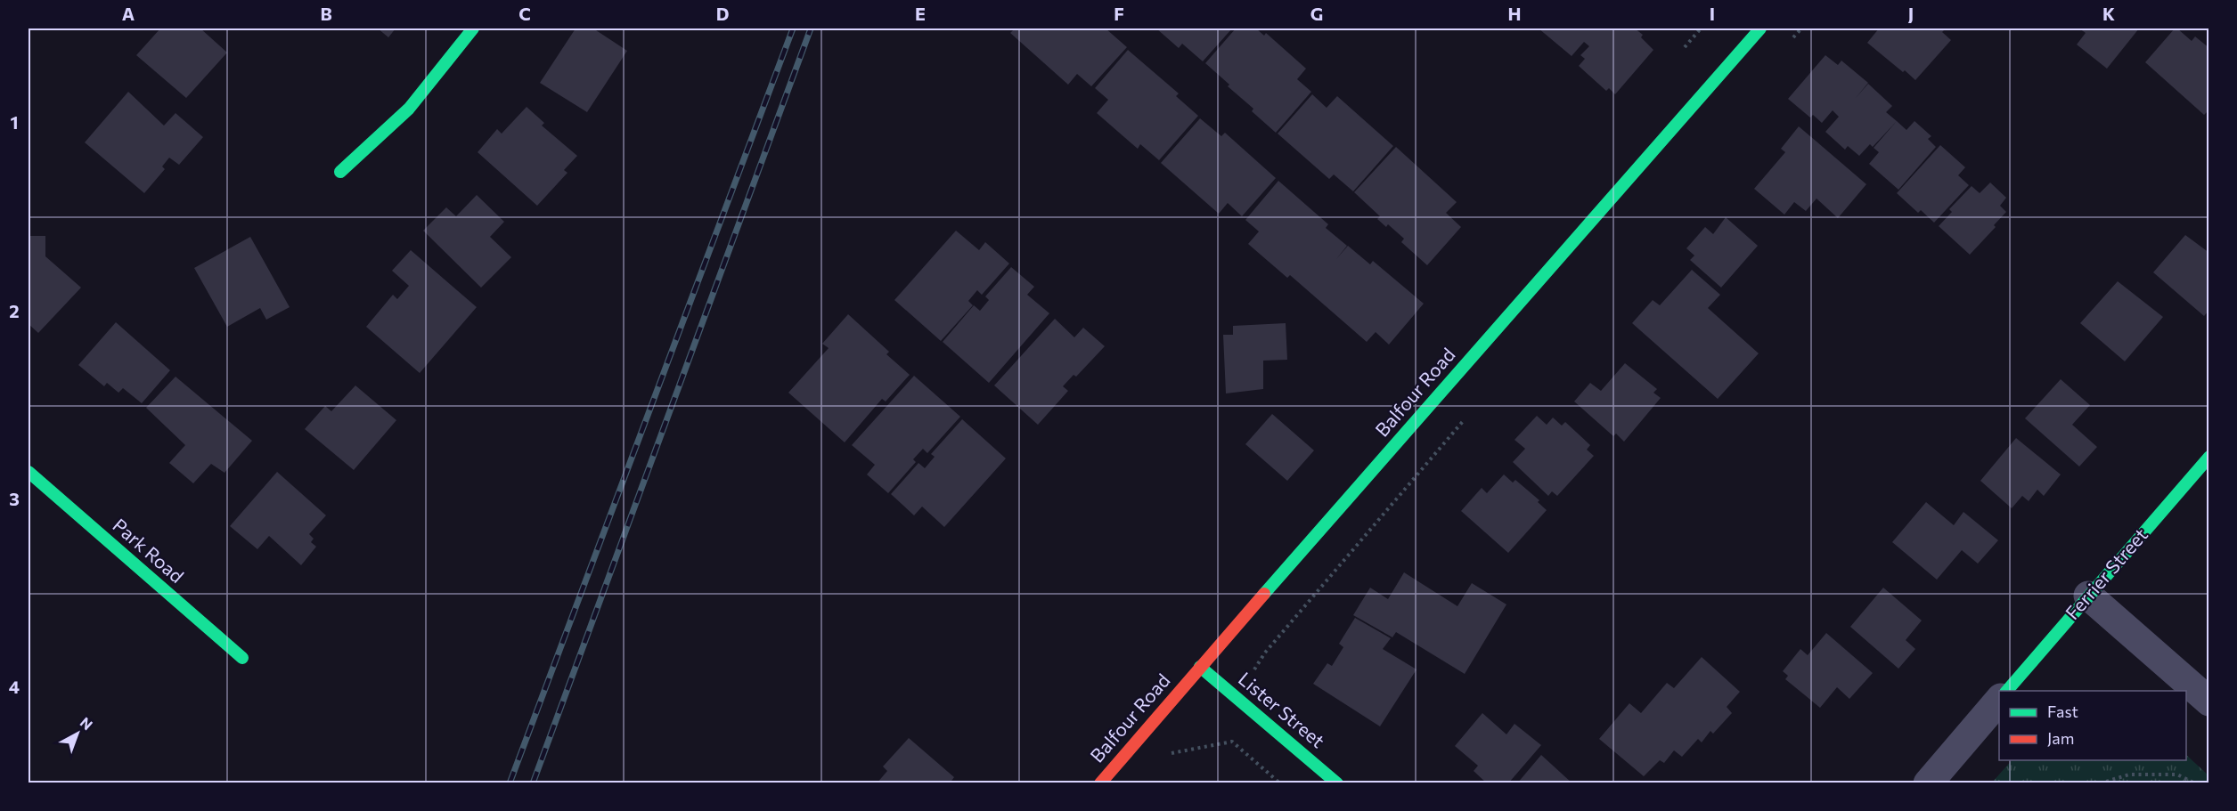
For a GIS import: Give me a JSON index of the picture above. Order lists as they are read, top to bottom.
{
  "streets": {
    "main road": [
      "Balfour Road",
      "Park Road",
      "Ferrier Street",
      "Lister Street"
    ]
  },
  "crossings": [
    ["Balfour Road", "Lister Street"]
  ],
  "legend": ["Fast", "Jam"],
  "north": "top right",
  "grid": {
    "columns": [
      "A",
      "B",
      "C",
      "D",
      "E",
      "F",
      "G",
      "H",
      "I",
      "J",
      "K"
    ],
    "rows": [
      "1",
      "2",
      "3",
      "4"
    ]
  }
}
